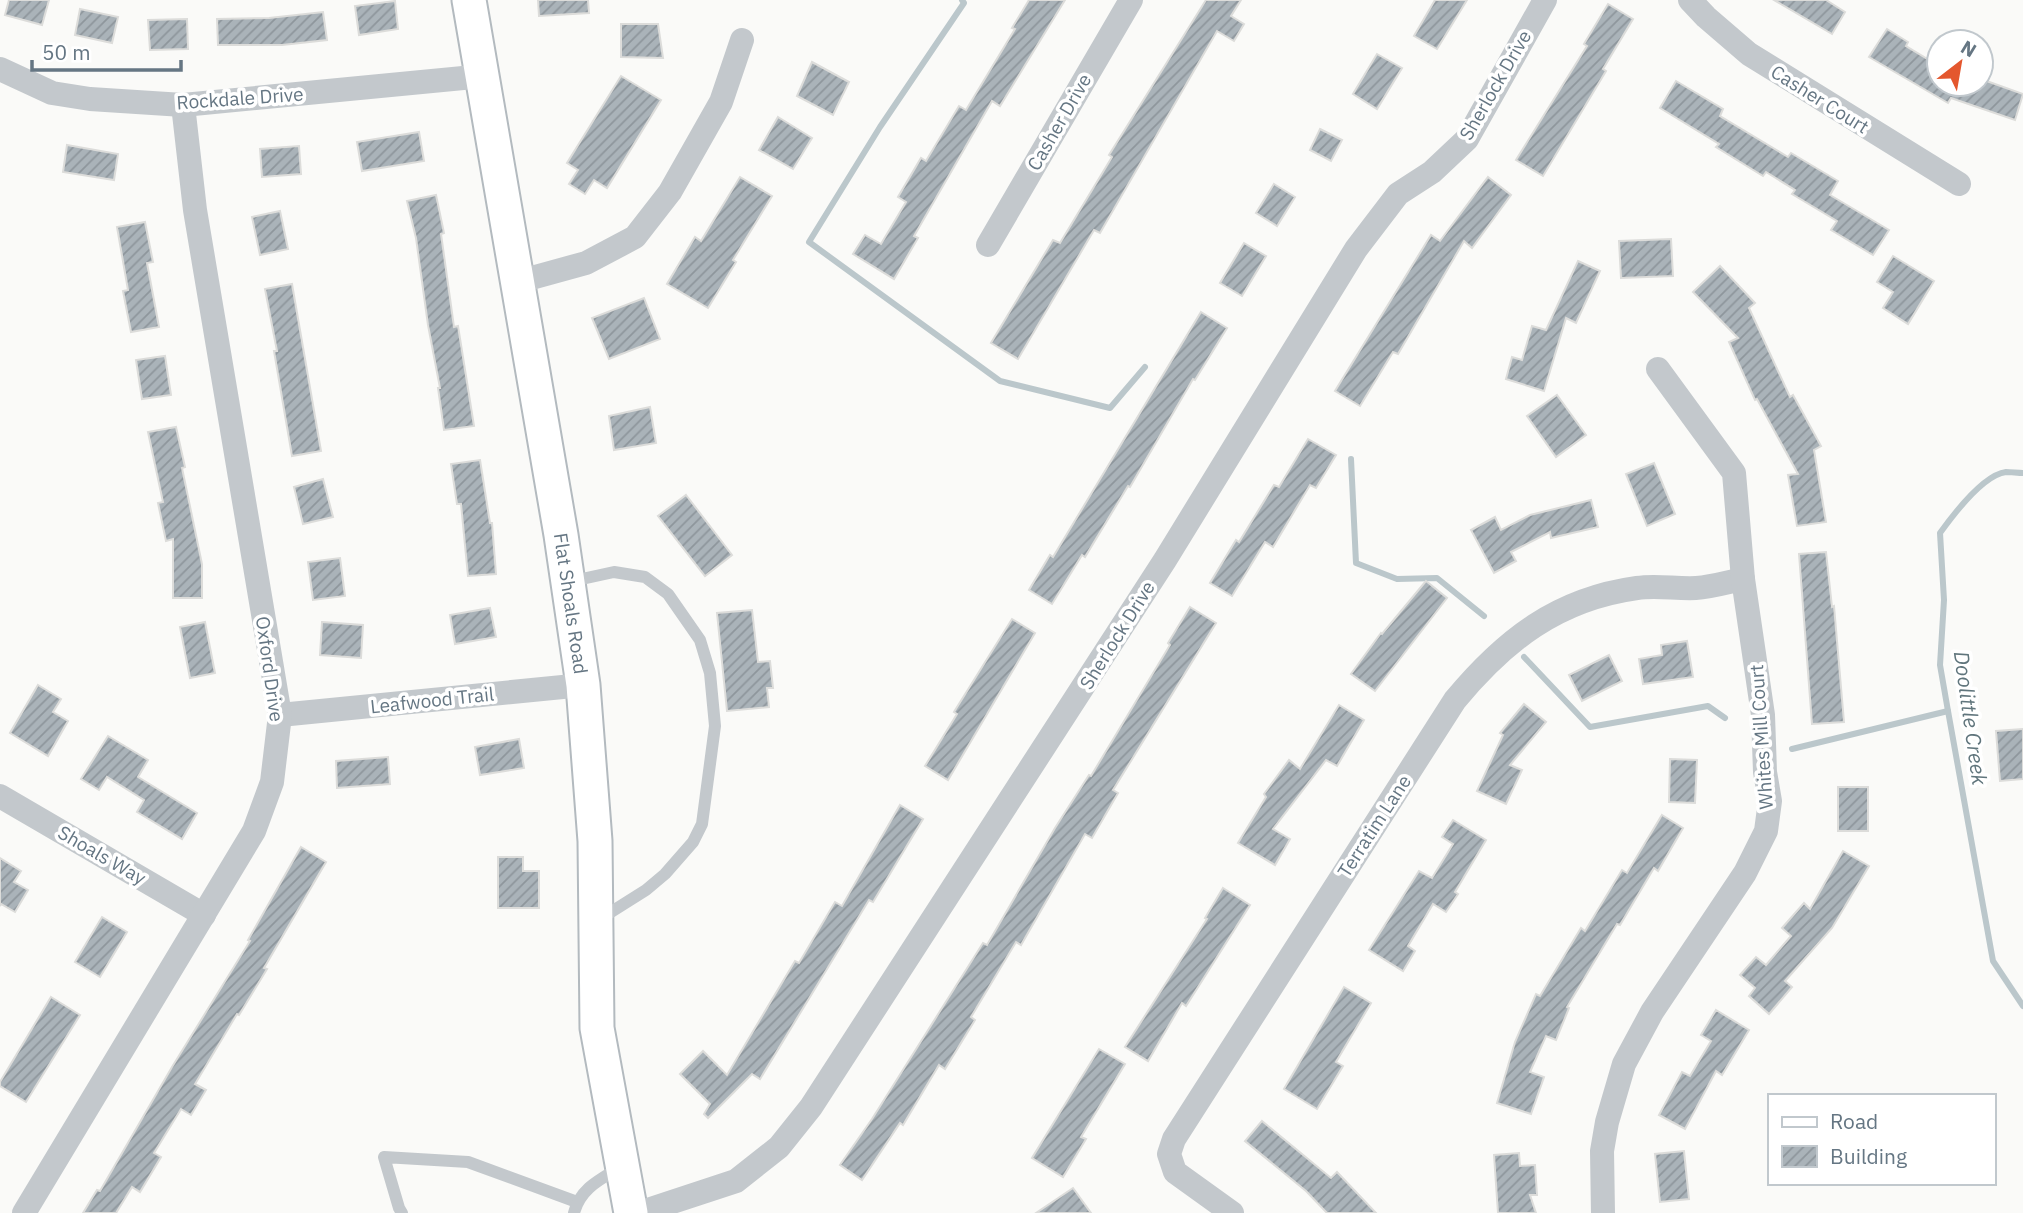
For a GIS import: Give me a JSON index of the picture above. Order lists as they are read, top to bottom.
{
  "streets": {
    "main road": ["Flat Shoals Road"],
    "street": [
      "Sherlock Drive",
      "Rockdale Drive",
      "Casher Court",
      "Casher Drive",
      "Oxford Drive",
      "Leafwood Trail",
      "Whites Mill Court",
      "Terratim Lane",
      "Shoals Way"
    ]
  },
  "crossings": [
    ["Rockdale Drive", "Flat Shoals Road"],
    ["Rockdale Drive", "Oxford Drive"],
    ["Flat Shoals Road", "Leafwood Trail"],
    ["Oxford Drive", "Leafwood Trail"],
    ["Oxford Drive", "Shoals Way"],
    ["Whites Mill Court", "Terratim Lane"]
  ],
  "water": ["Doolittle Creek"],
  "legend": ["Road", "Building"],
  "scale_bar": "50 m",
  "north": "top right"
}
